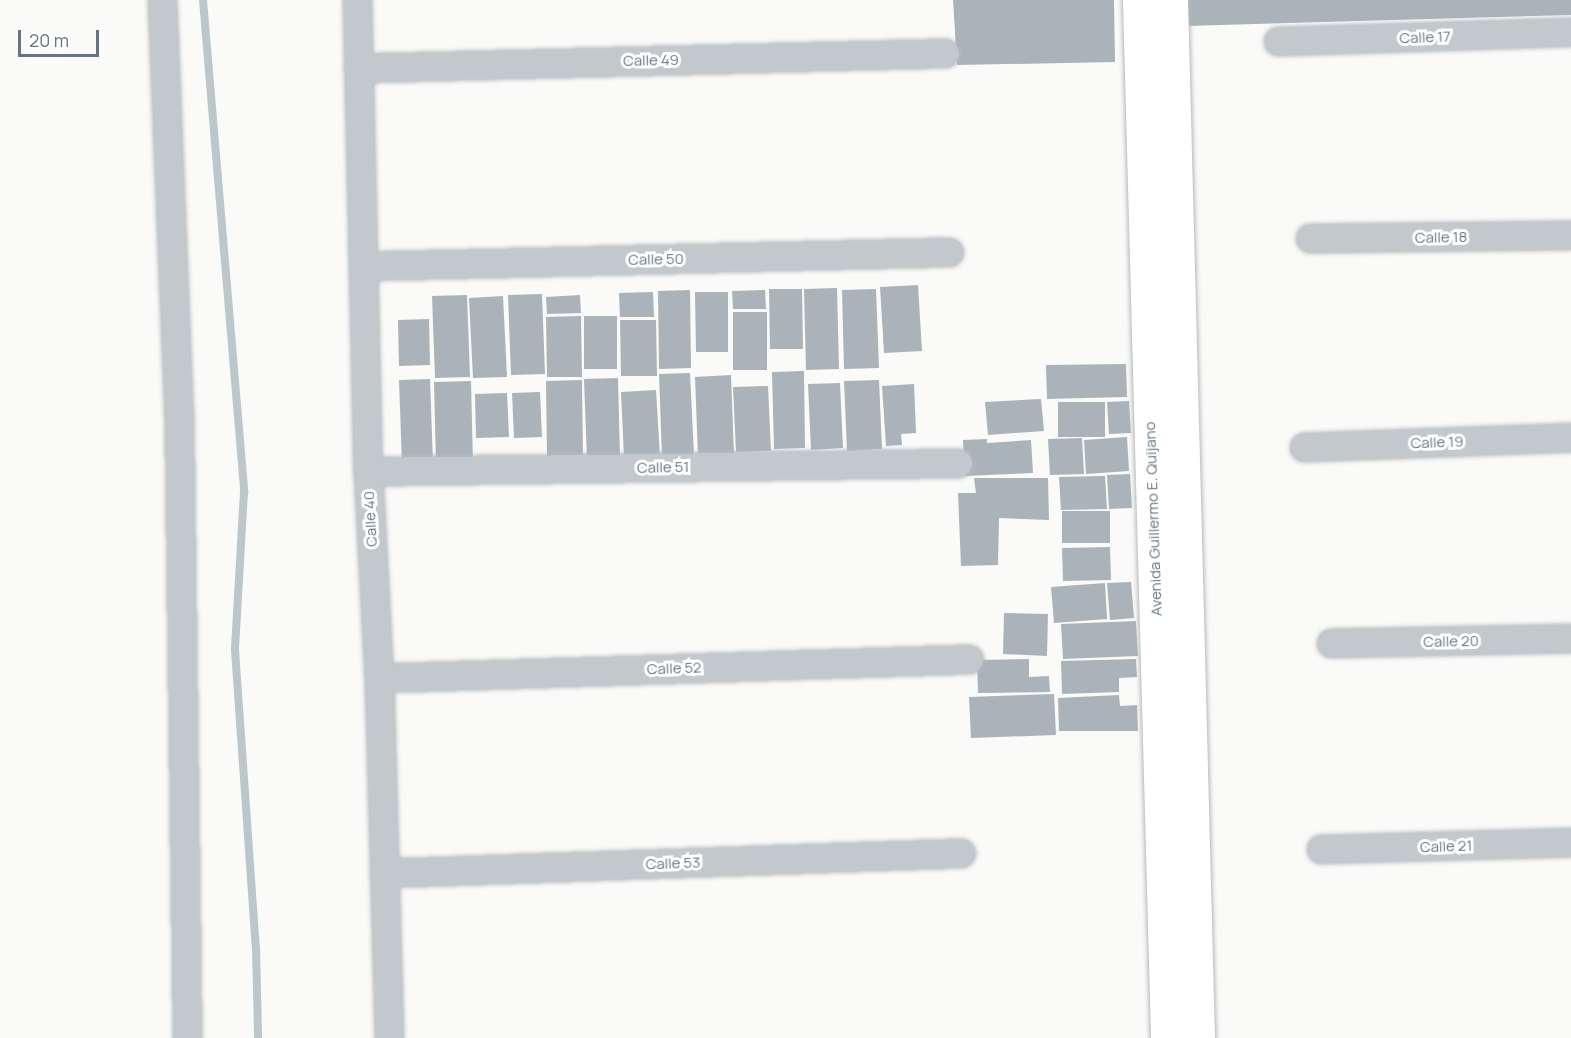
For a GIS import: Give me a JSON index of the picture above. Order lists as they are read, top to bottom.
{
  "streets": {
    "street": [
      "Calle 17",
      "Calle 49",
      "Calle 18",
      "Calle 50",
      "Calle 19",
      "Calle 51",
      "Calle 40",
      "Avenida Guillermo E. Quijano",
      "Calle 20",
      "Calle 52",
      "Calle 21",
      "Calle 53"
    ]
  },
  "crossings": [
    ["Calle 49", "Calle 40"],
    ["Calle 50", "Calle 40"],
    ["Calle 51", "Calle 40"],
    ["Calle 40", "Calle 52"],
    ["Calle 40", "Calle 53"]
  ],
  "scale_bar": "20 m"
}
